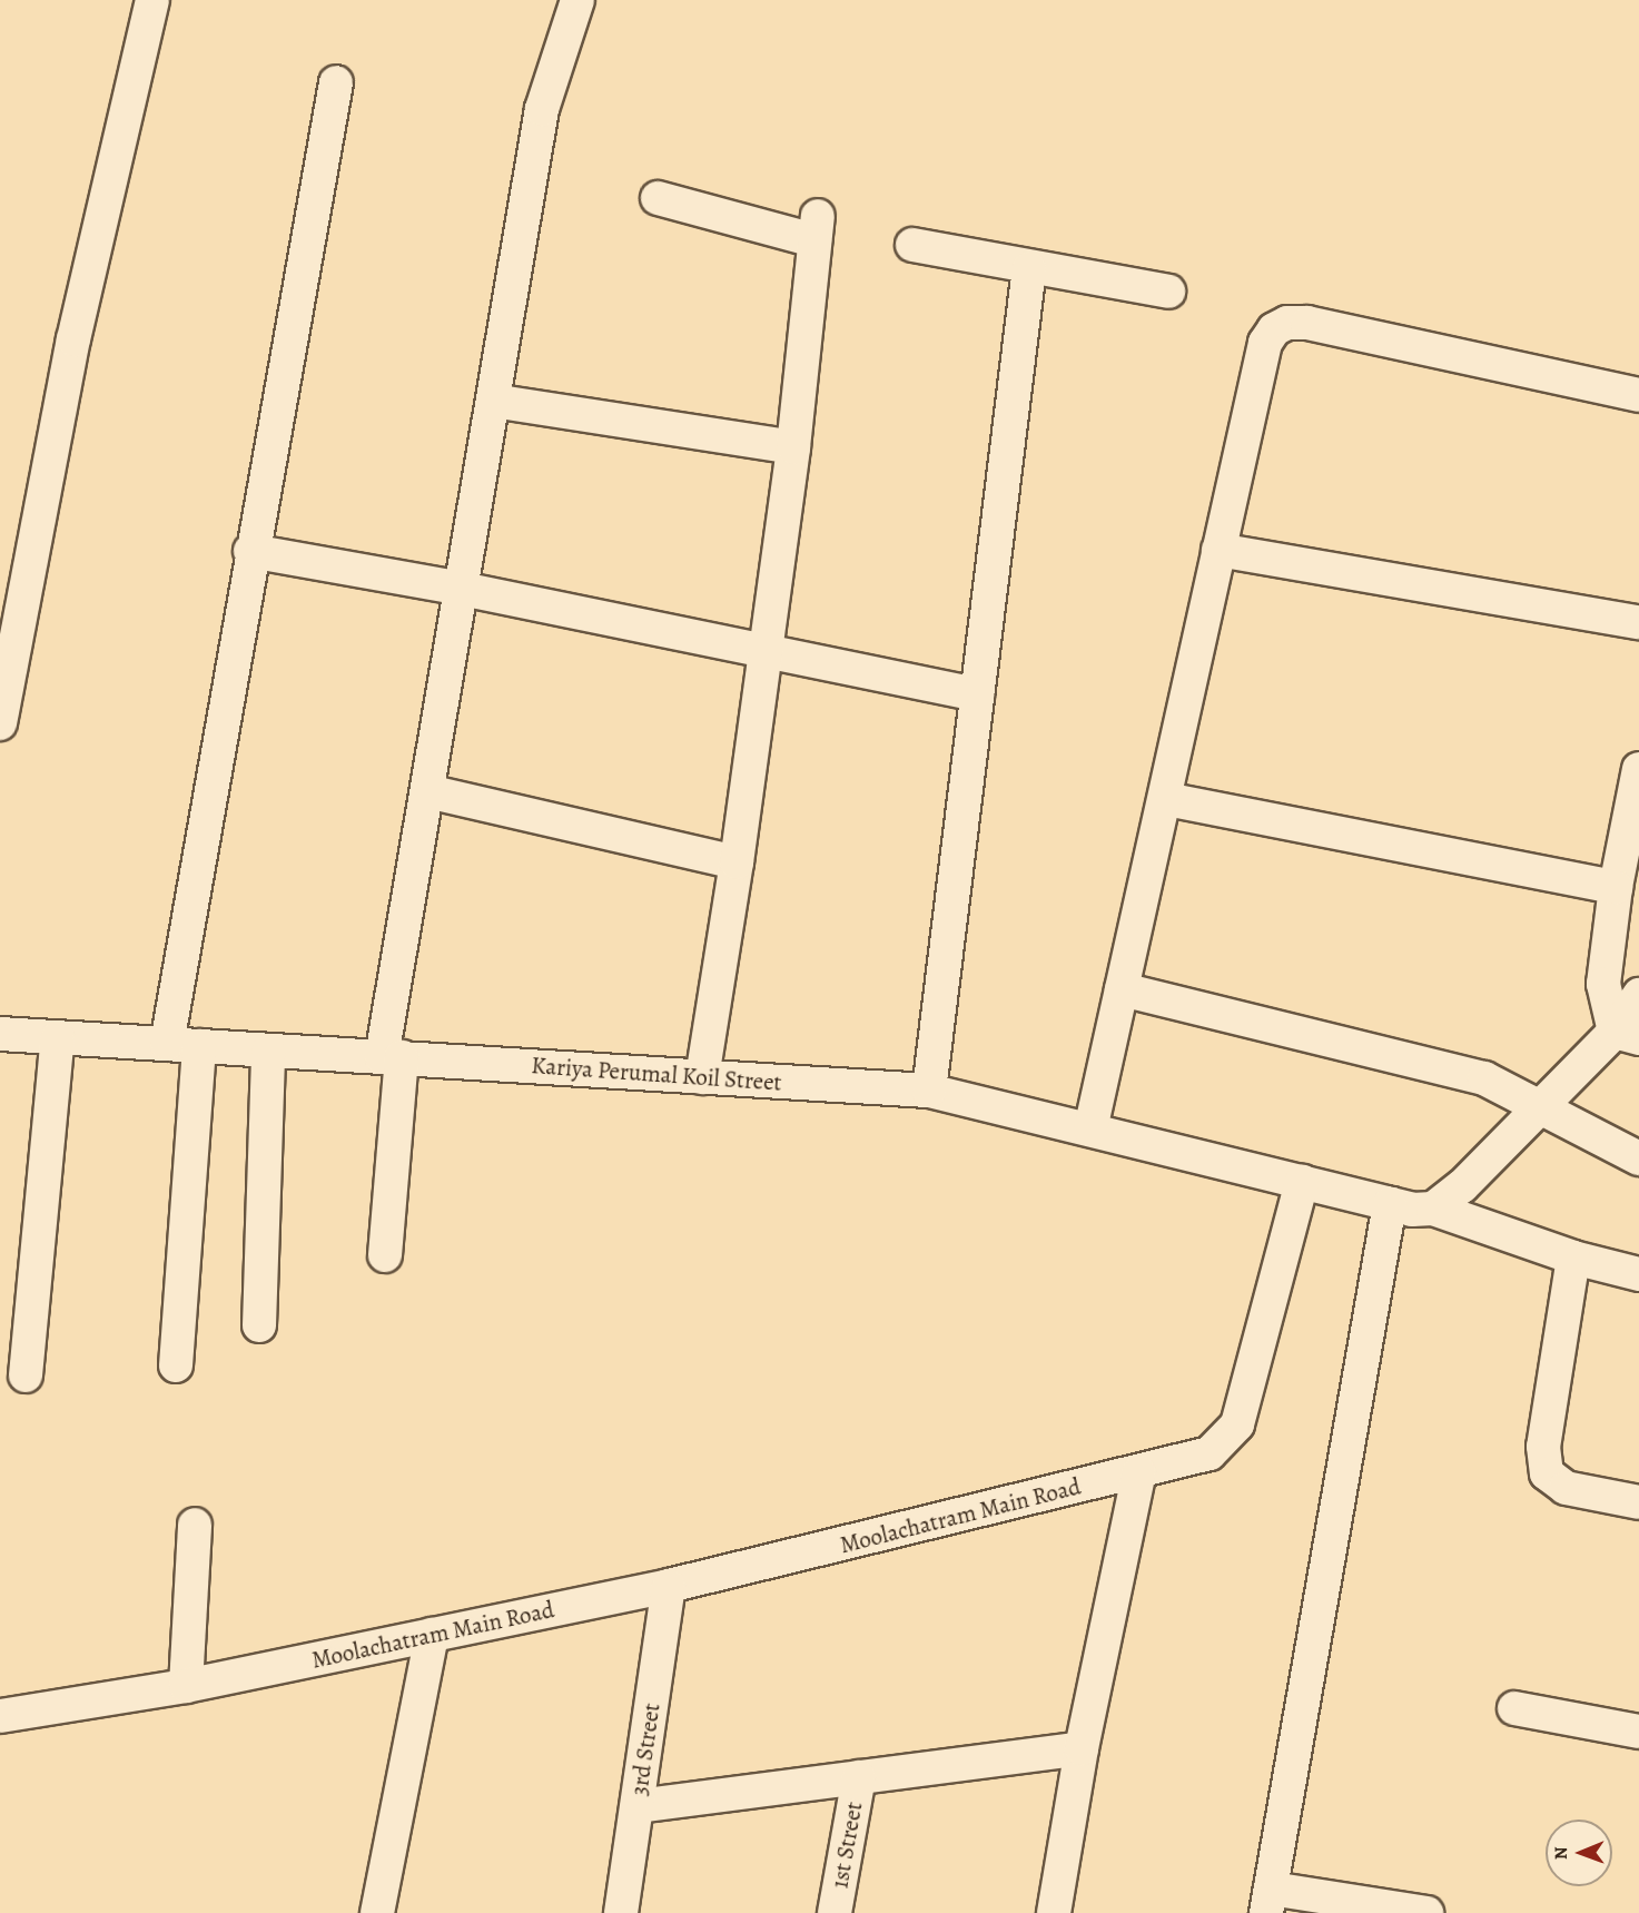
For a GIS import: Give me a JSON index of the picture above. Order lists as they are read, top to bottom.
{
  "streets": {
    "street": [
      "Kariya Perumal Koil Street",
      "Moolachatram Main Road",
      "3rd Street",
      "1st Street"
    ]
  },
  "crossings": [
    ["Kariya Perumal Koil Street", "Moolachatram Main Road"],
    ["Moolachatram Main Road", "3rd Street"]
  ],
  "north": "left"
}
